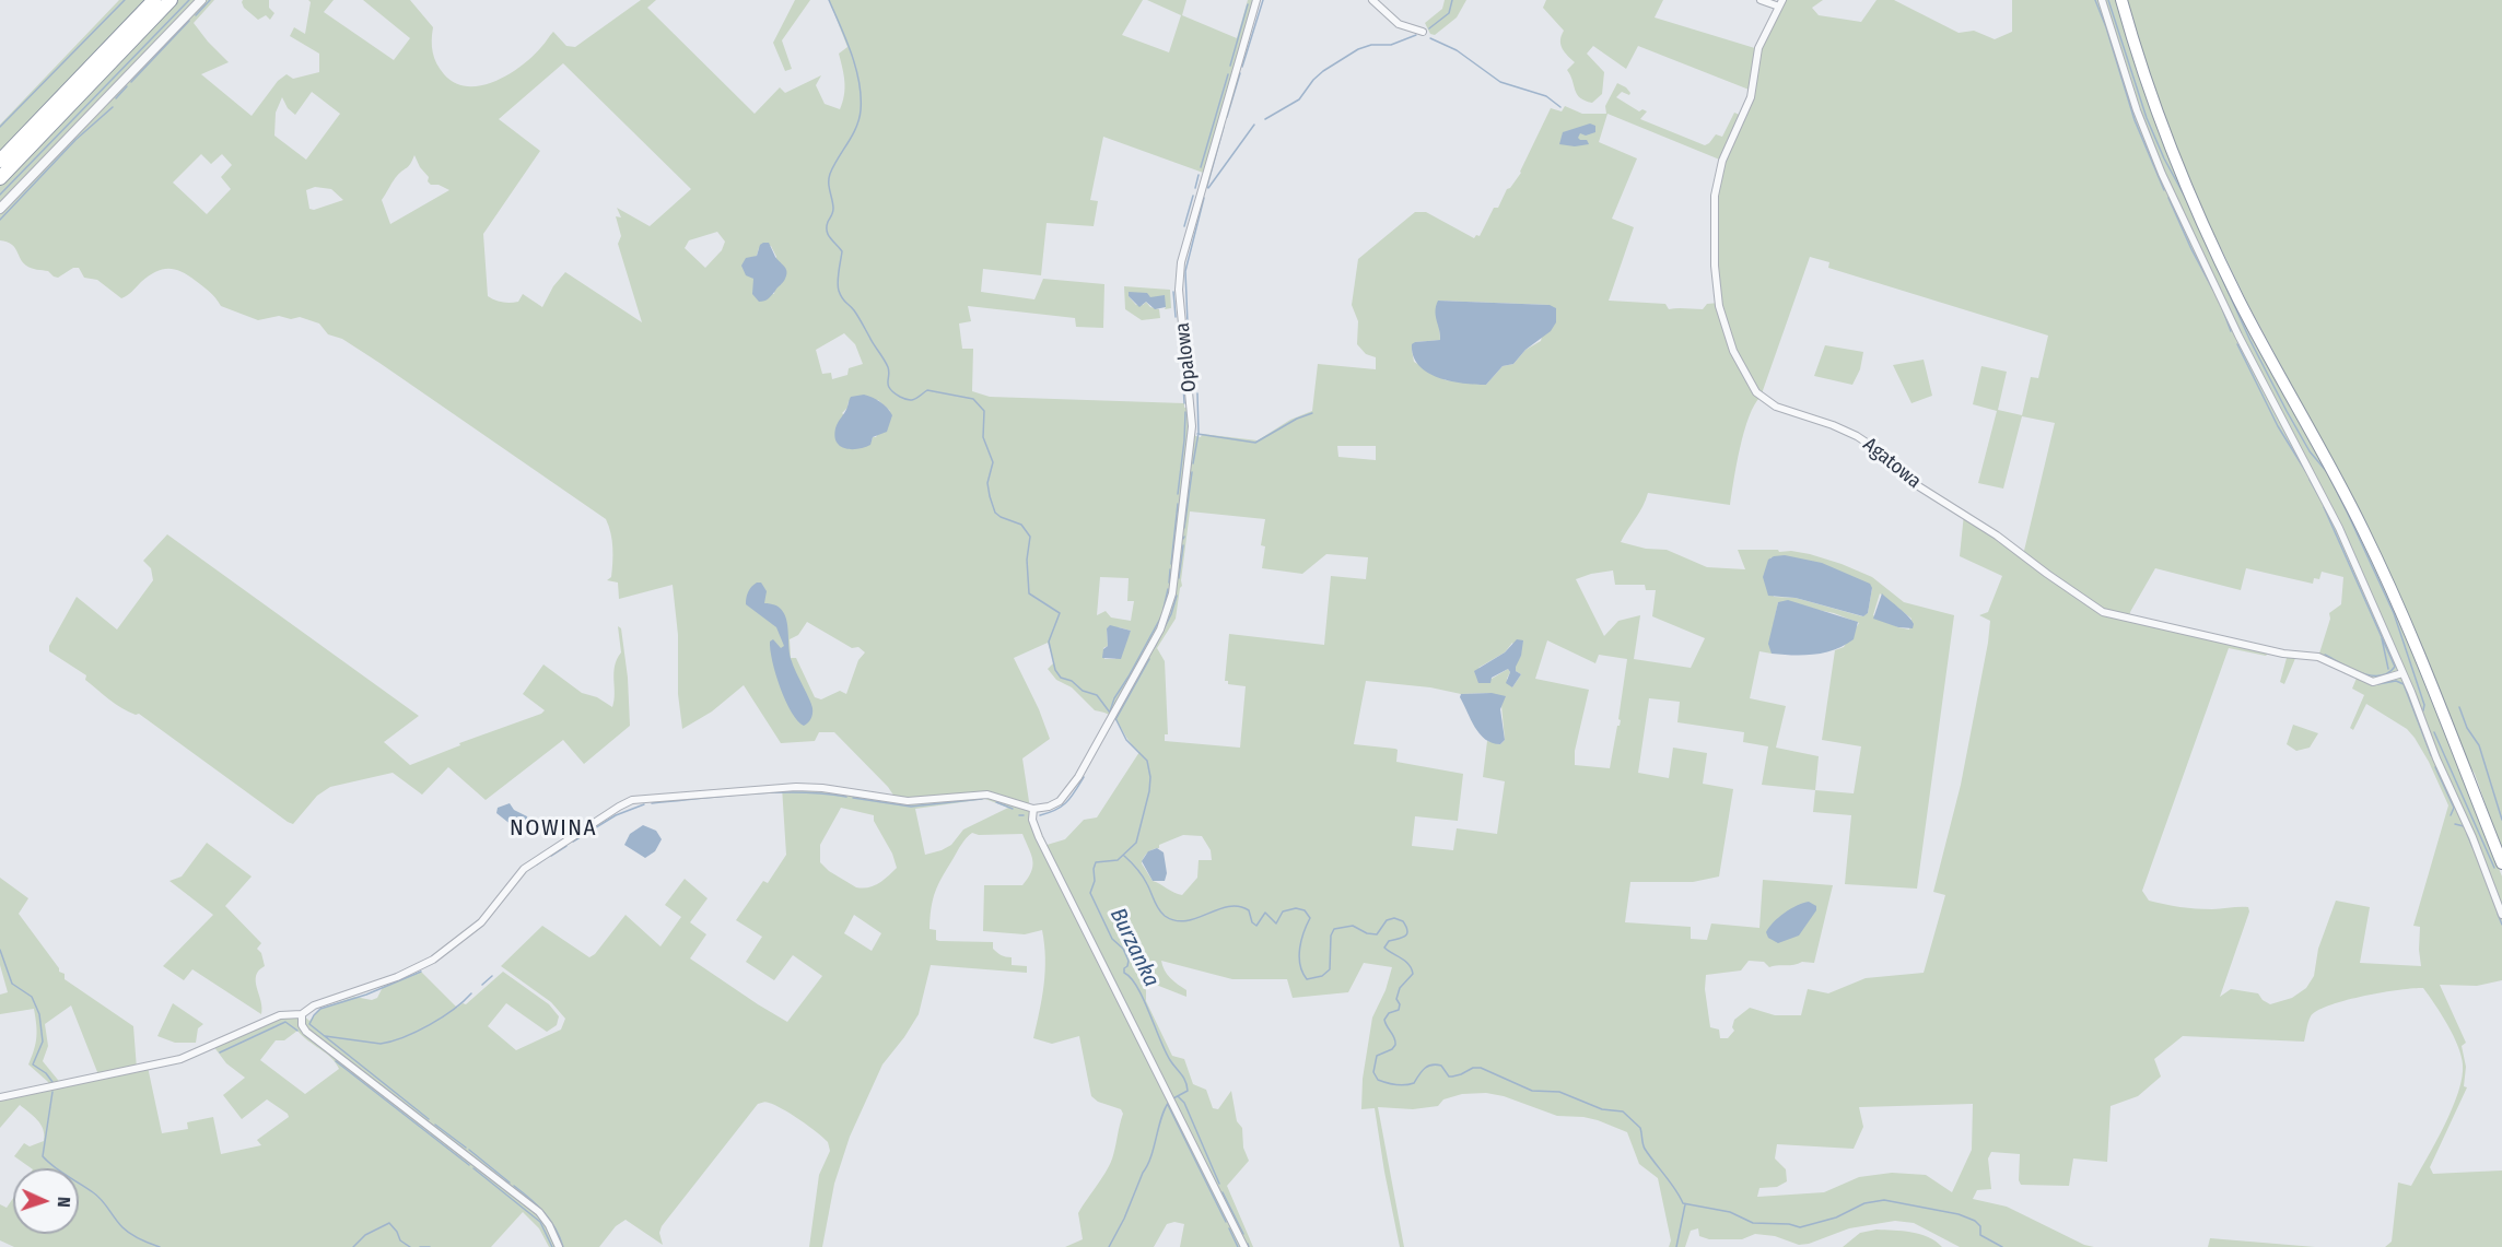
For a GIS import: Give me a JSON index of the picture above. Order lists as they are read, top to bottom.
{
  "streets": {
    "street": ["Opalowa", "Agatowa"]
  },
  "districts": ["NOWINA"],
  "water": ["Burzanka"],
  "north": "right"
}
